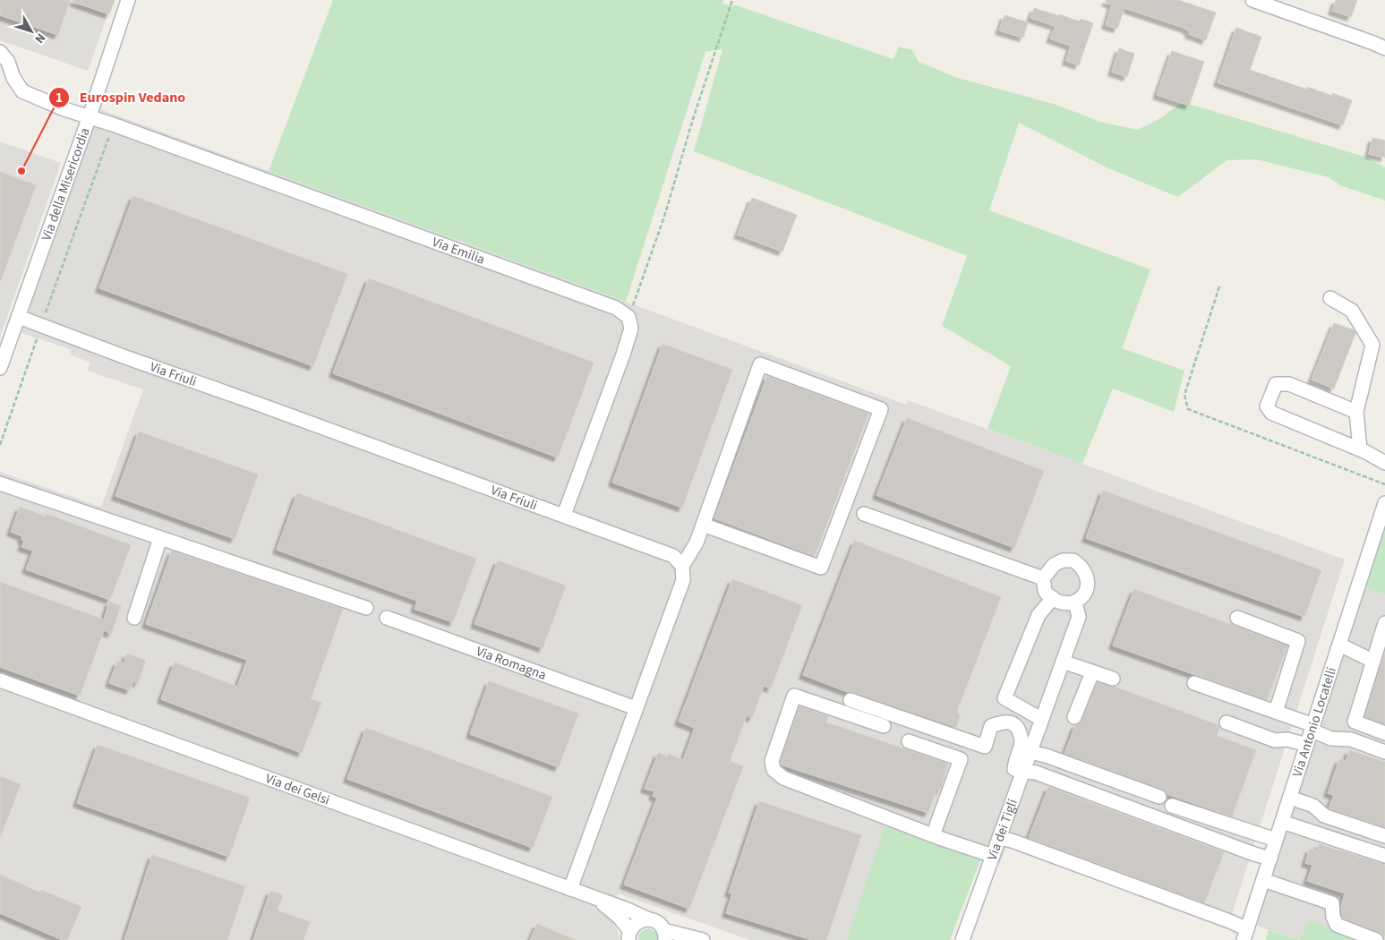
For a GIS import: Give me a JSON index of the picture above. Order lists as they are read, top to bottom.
{
  "streets": {
    "street": [
      "Via della Misericordia",
      "Via Emilia",
      "Via Friuli",
      "Via Romagna",
      "Via Antonio Locatelli",
      "Via dei Gelsi",
      "Via dei Tigli"
    ]
  },
  "crossings": [
    ["Via della Misericordia", "Via Emilia"],
    ["Via della Misericordia", "Via Friuli"]
  ],
  "places": ["Eurospin Vedano"],
  "north": "bottom right"
}
